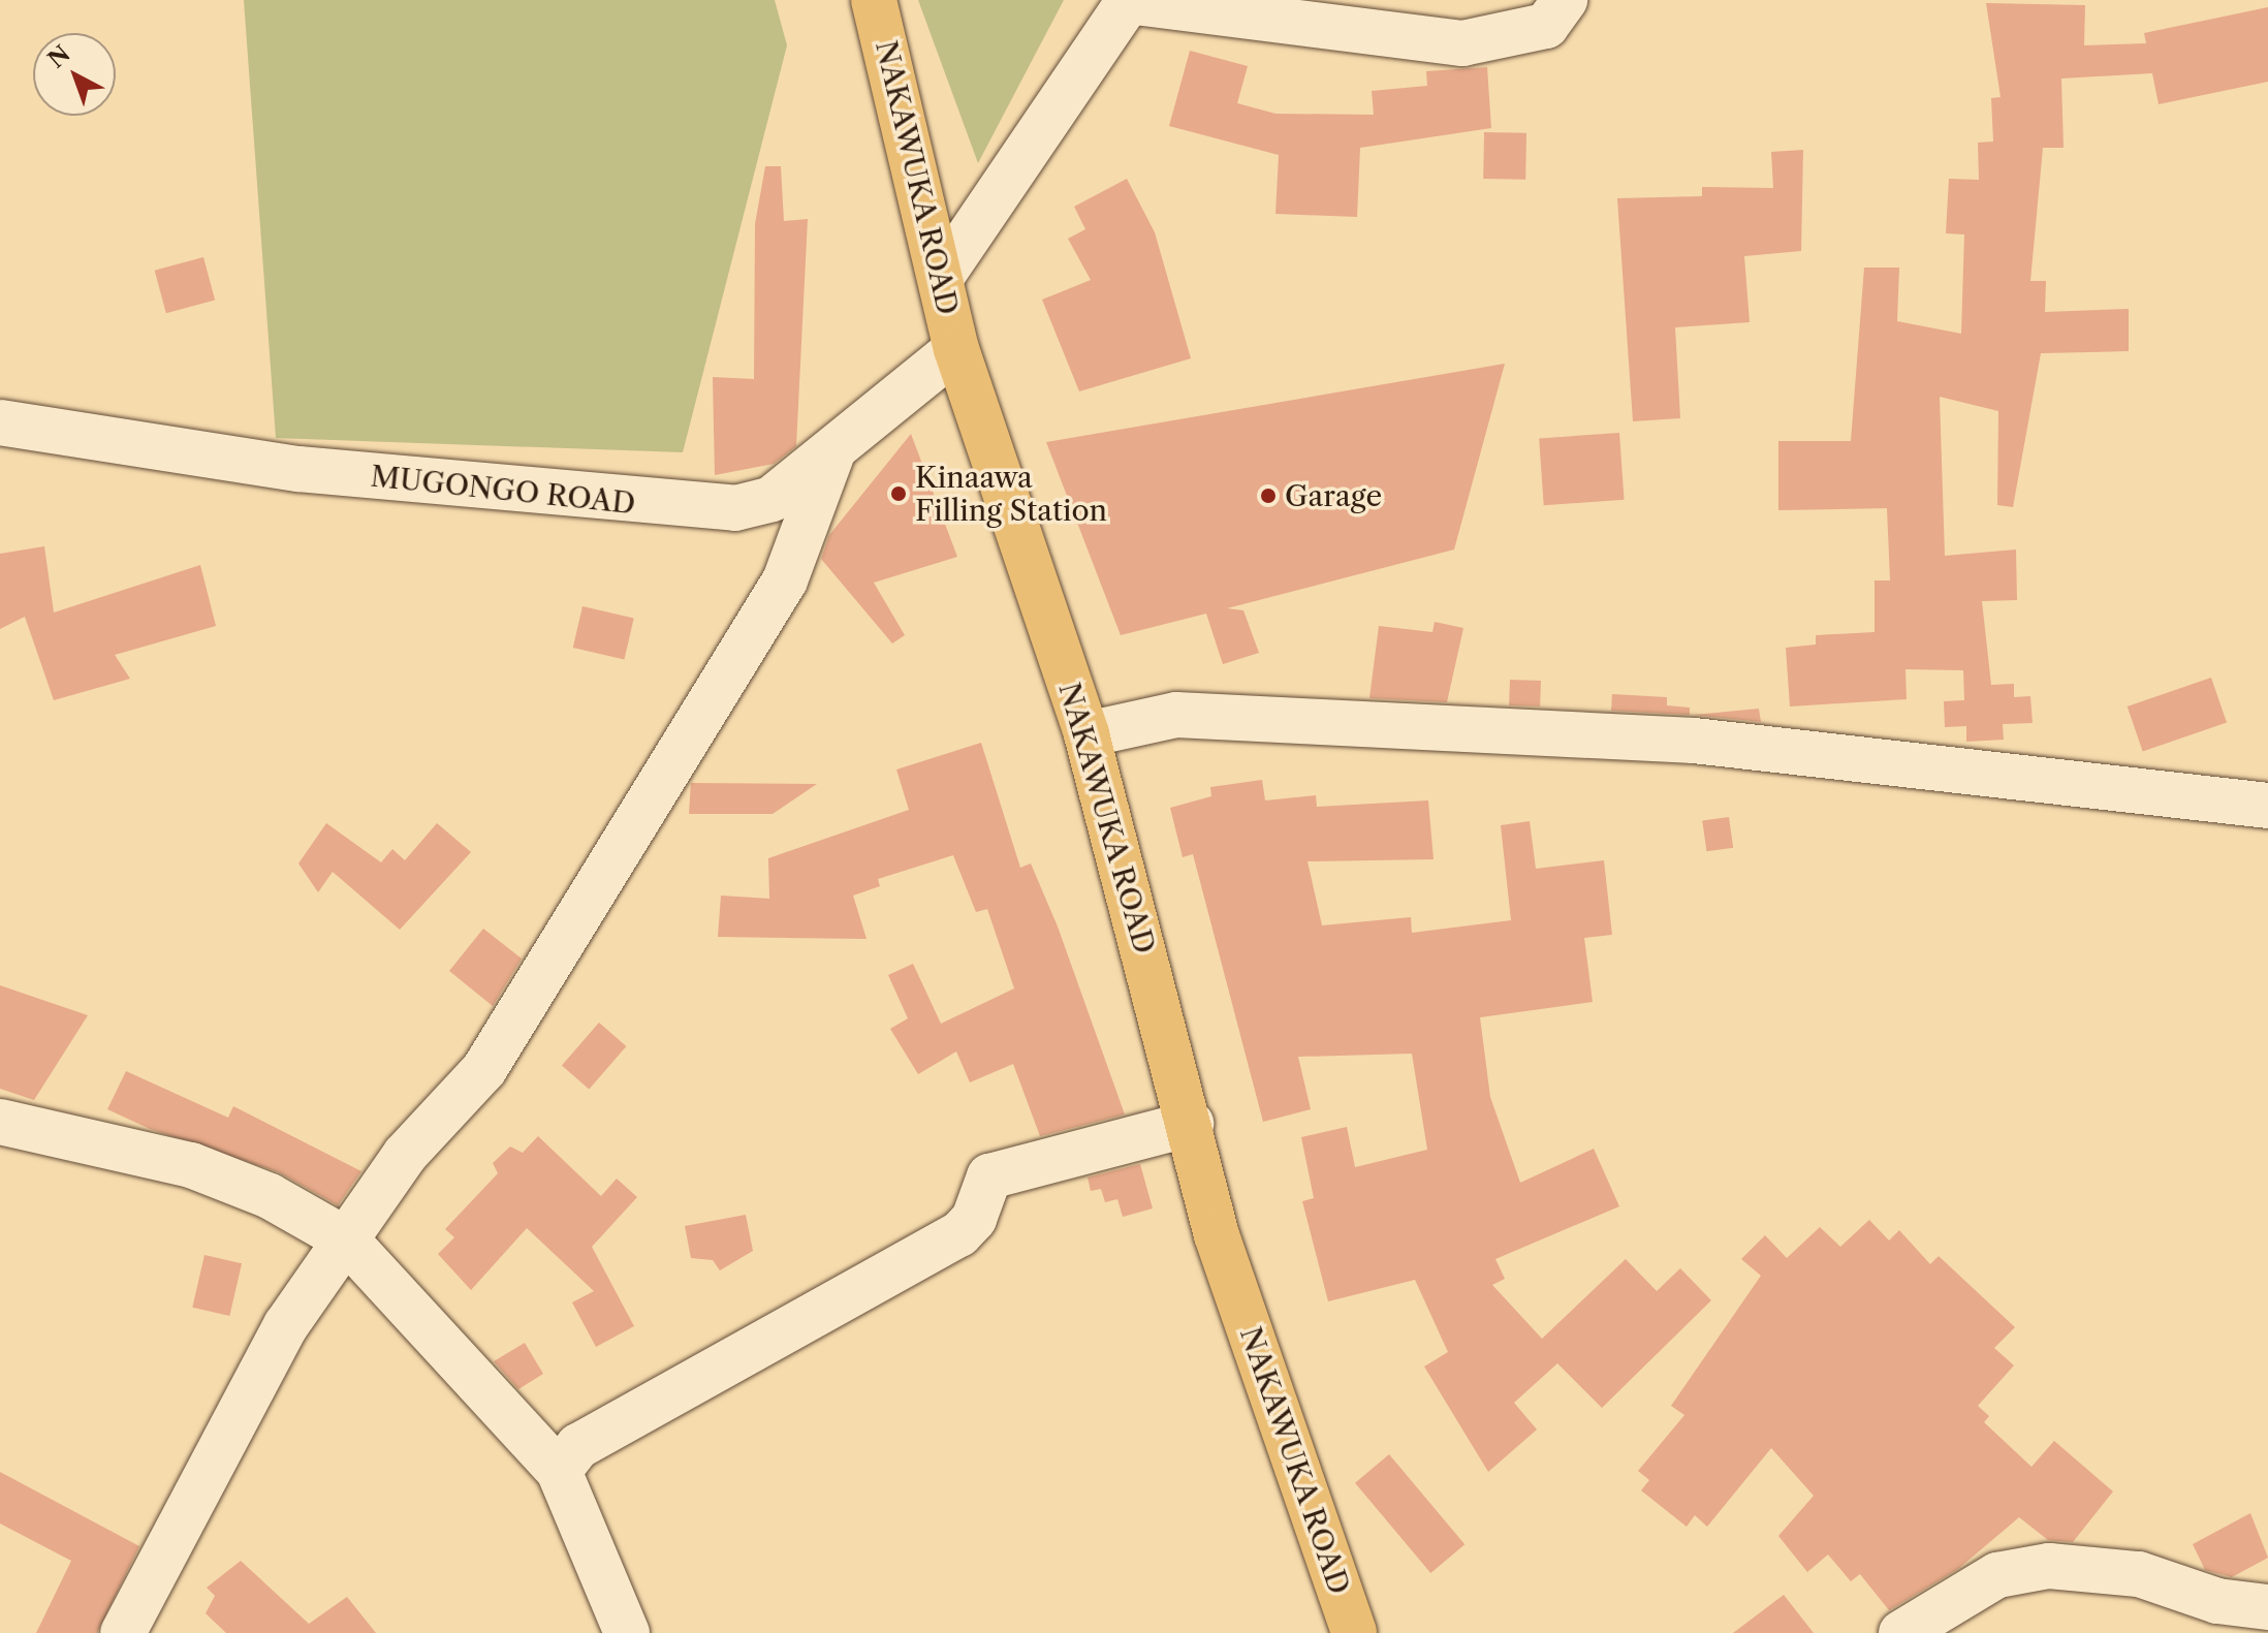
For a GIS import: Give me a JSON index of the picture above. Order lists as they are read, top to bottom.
{
  "streets": {
    "main road": ["NAKAWUKA ROAD"],
    "street": ["MUGONGO ROAD"]
  },
  "crossings": [
    ["NAKAWUKA ROAD", "MUGONGO ROAD"]
  ],
  "places": ["Kinaawa Filling Station", "Garage"],
  "north": "top left"
}
